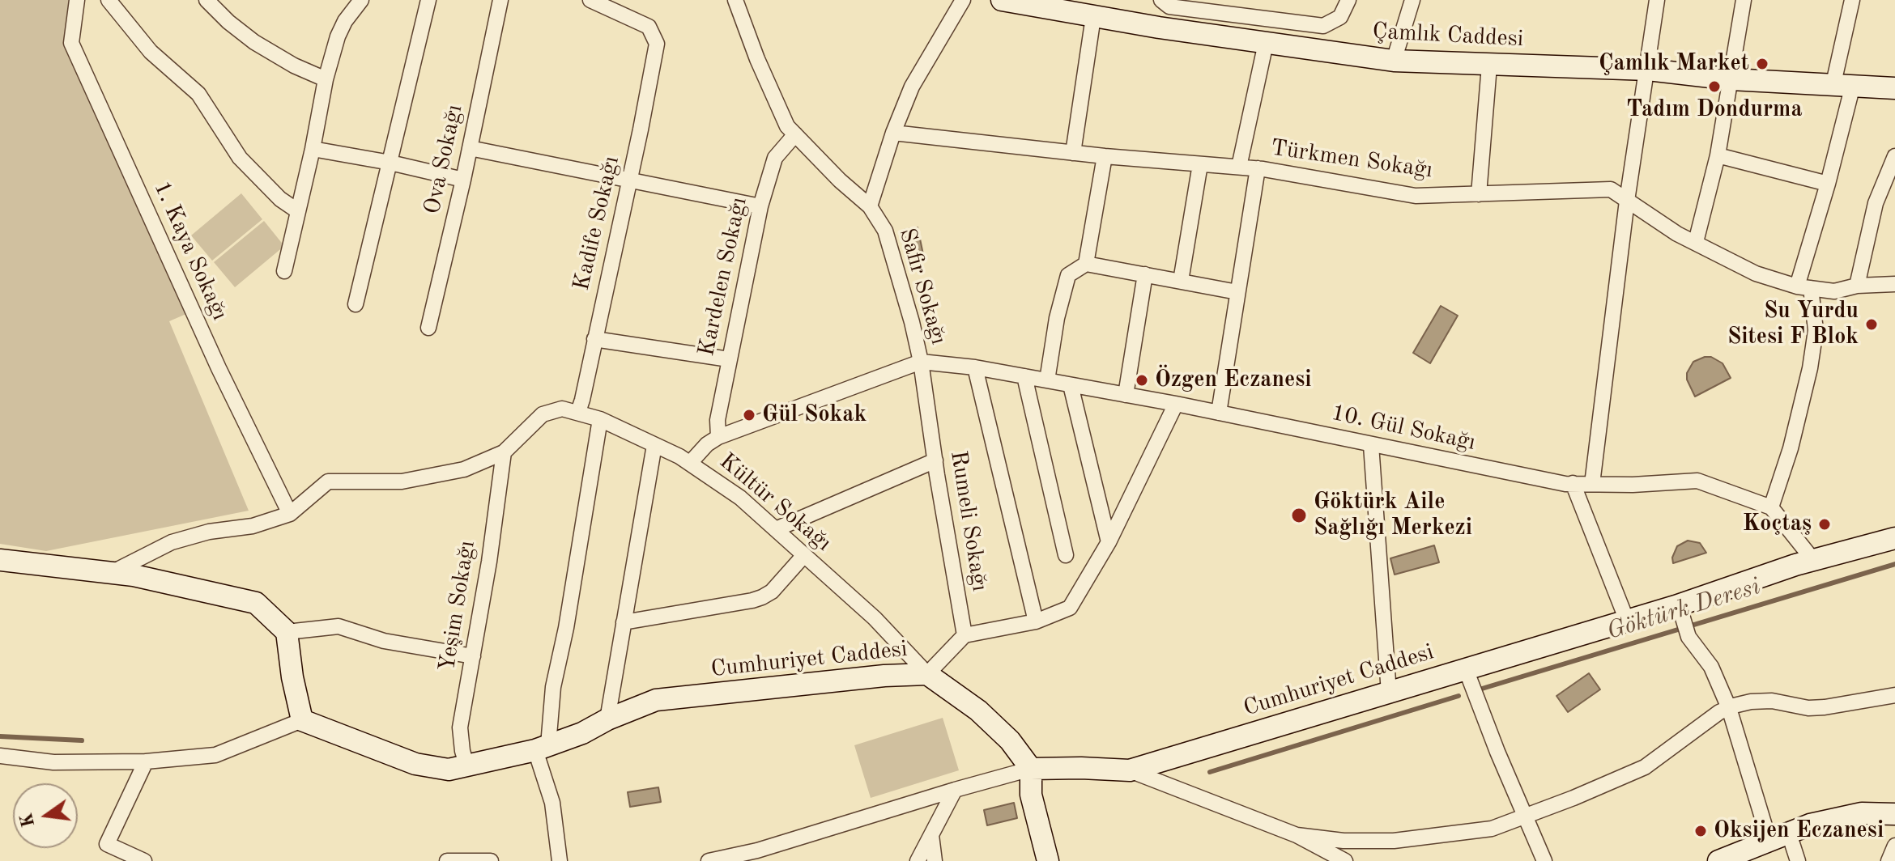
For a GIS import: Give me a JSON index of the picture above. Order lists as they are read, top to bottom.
{
  "streets": {
    "main road": ["Çamlık Caddesi", "Cumhuriyet Caddesi"],
    "street": [
      "Ova Sokağı",
      "Türkmen Sokağı",
      "Kadife Sokağı",
      "1. Kaya Sokağı",
      "Kardelen Sokağı",
      "Safir Sokağı",
      "10. Gül Sokağı",
      "Kültür Sokağı",
      "Rumeli Sokağı",
      "Yeşim Sokağı"
    ]
  },
  "crossings": [
    ["Kadife Sokağı", "Kültür Sokağı"],
    ["Kardelen Sokağı", "Safir Sokağı"],
    ["Safir Sokağı", "10. Gül Sokağı"],
    ["Safir Sokağı", "Rumeli Sokağı"],
    ["10. Gül Sokağı", "Rumeli Sokağı"],
    ["Kültür Sokağı", "Yeşim Sokağı"],
    ["Kültür Sokağı", "Cumhuriyet Caddesi"],
    ["Yeşim Sokağı", "Cumhuriyet Caddesi"]
  ],
  "water": ["Göktürk Deresi"],
  "places": [
    "Çamlık Market",
    "Tadım Dondurma",
    "Su Yurdu Sitesi F Blok",
    "Özgen Eczanesi",
    "Gül Sokak",
    "Göktürk Aile Sağlığı Merkezi",
    "Koçtaş",
    "Oksijen Eczanesi"
  ],
  "north": "left"
}
